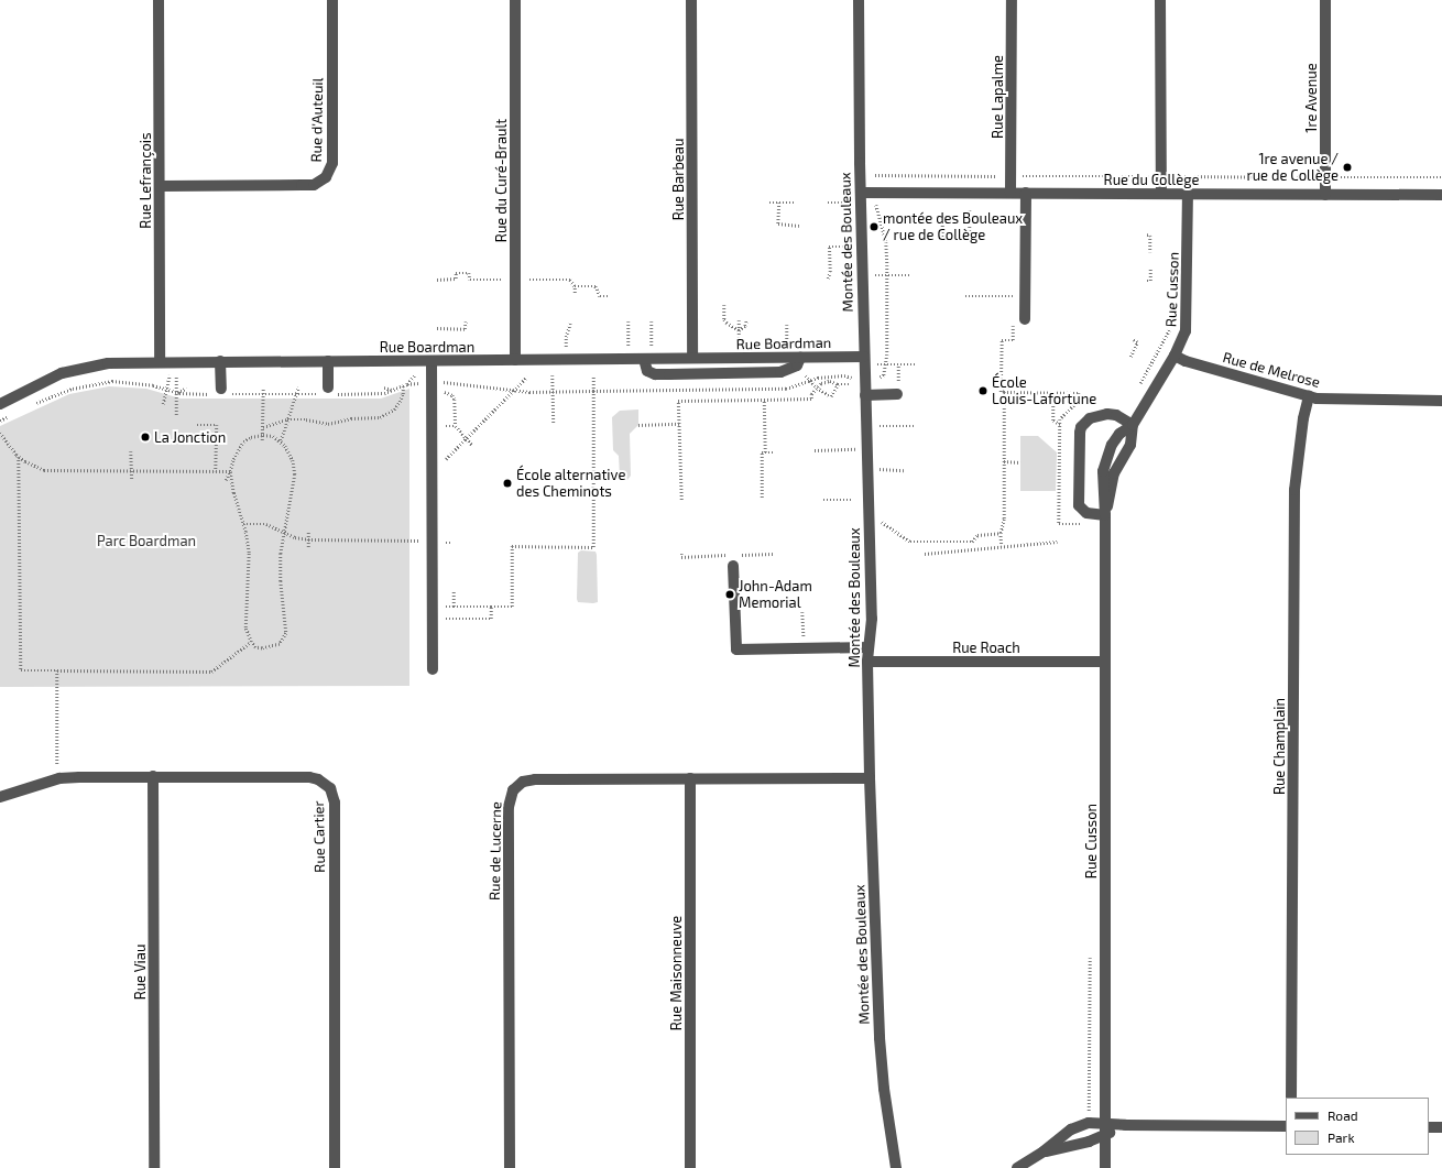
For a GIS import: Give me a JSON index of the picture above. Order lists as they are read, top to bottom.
{
  "streets": {
    "street": [
      "Rue Lapalme",
      "1re Avenue",
      "Rue d'Auteuil",
      "Rue Barbeau",
      "Rue du Collège",
      "Rue Lefrançois",
      "Rue du Curé-Brault",
      "Montée des Bouleaux",
      "Rue Cusson",
      "Rue Boardman",
      "Rue de Melrose",
      "Rue Roach",
      "Rue Champlain",
      "Rue Cartier",
      "Rue de Lucerne",
      "Rue Viau",
      "Rue Maisonneuve"
    ]
  },
  "crossings": [
    ["Rue Lapalme", "Rue du Collège"],
    ["1re Avenue", "Rue du Collège"],
    ["Rue d'Auteuil", "Rue Lefrançois"],
    ["Rue Barbeau", "Rue Boardman"],
    ["Rue du Collège", "Montée des Bouleaux"],
    ["Rue du Collège", "Rue Cusson"],
    ["Rue Lefrançois", "Rue Boardman"],
    ["Rue du Curé-Brault", "Rue Boardman"],
    ["Montée des Bouleaux", "Rue Boardman"],
    ["Montée des Bouleaux", "Rue Roach"],
    ["Montée des Bouleaux", "Rue de Lucerne"],
    ["Rue Cusson", "Rue de Melrose"],
    ["Rue Cusson", "Rue Roach"],
    ["Rue de Melrose", "Rue Champlain"],
    ["Rue Cartier", "Rue Viau"],
    ["Rue de Lucerne", "Rue Maisonneuve"]
  ],
  "parks": ["Parc Boardman"],
  "places": [
    "1re avenue / rue de Collège",
    "montée des Bouleaux / rue de Collège",
    "École Louis-Lafortune",
    "La Jonction",
    "École alternative des Cheminots",
    "John-Adam Memorial"
  ],
  "legend": ["Road", "Park"]
}
